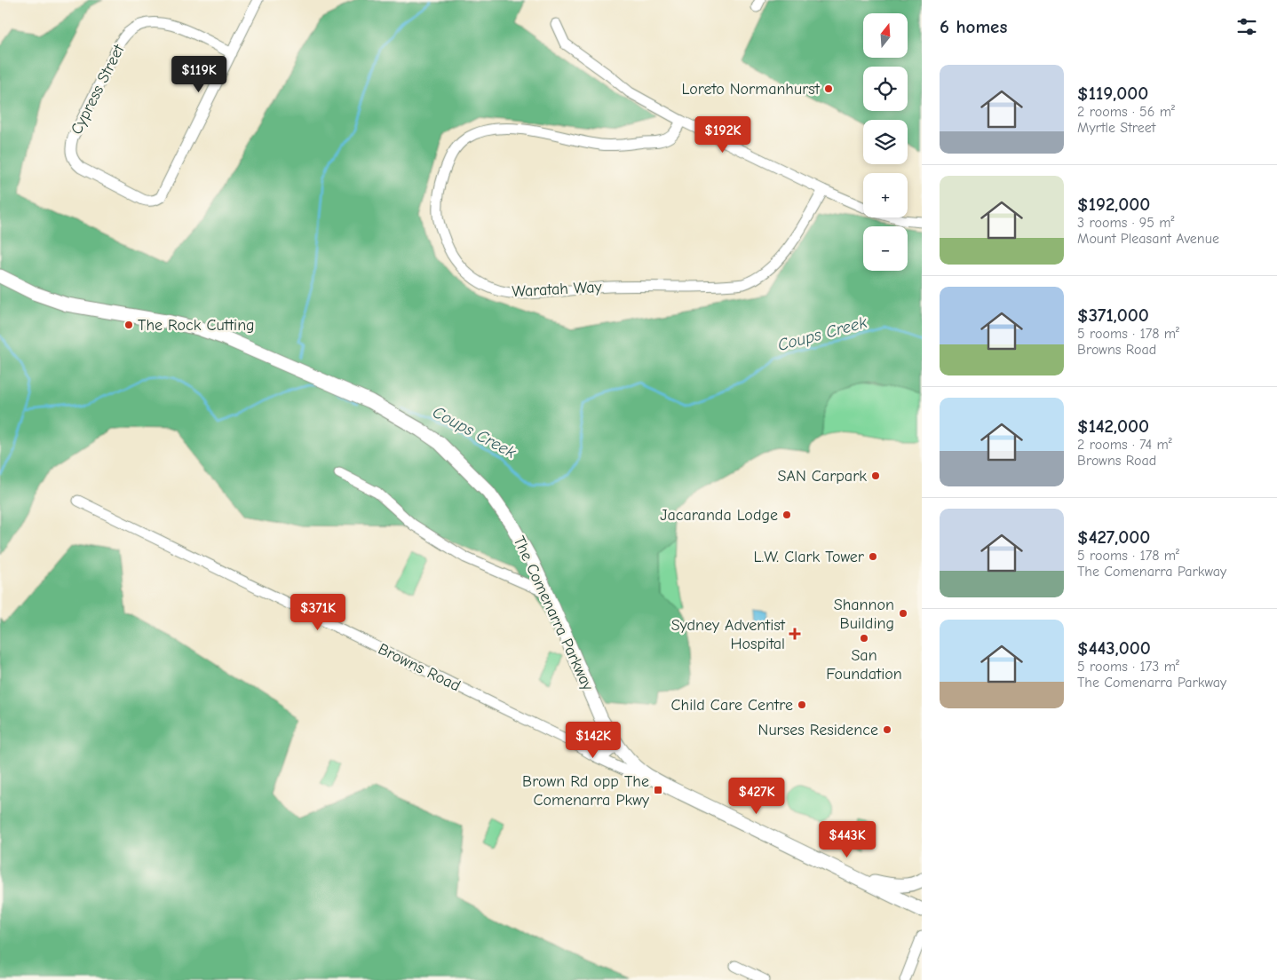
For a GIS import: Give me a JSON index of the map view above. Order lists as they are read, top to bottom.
{
  "streets": {
    "main road": ["The Comenarra Parkway"],
    "street": ["Cypress Street", "Waratah Way", "Browns Road"]
  },
  "crossings": [
    ["The Comenarra Parkway", "Browns Road"]
  ],
  "water": ["Coups Creek"],
  "places": {
    "other": [
      "Loreto Normanhurst",
      "The Rock Cutting",
      "SAN Carpark",
      "Jacaranda Lodge",
      "L.W. Clark Tower",
      "Shannon Building",
      "San Foundation",
      "Child Care Centre",
      "Nurses Residence"
    ],
    "health": ["Sydney Adventist Hospital"],
    "transit": ["Brown Rd opp The Comenarra Pkwy"]
  },
  "north": "top",
  "page": {
    "heading": "6 homes",
    "map_buttons": ["+", "−"],
    "list": [
      {
        "name": "$119,000",
        "note": "2 rooms · 56 m² · Myrtle Street"
      },
      {
        "name": "$192,000",
        "note": "3 rooms · 95 m² · Mount Pleasant Avenue"
      },
      {
        "name": "$371,000",
        "note": "5 rooms · 178 m² · Browns Road"
      },
      {
        "name": "$142,000",
        "note": "2 rooms · 74 m² · Browns Road"
      },
      {
        "name": "$427,000",
        "note": "5 rooms · 178 m² · The Comenarra Parkway"
      },
      {
        "name": "$443,000",
        "note": "5 rooms · 173 m² · The Comenarra Parkway"
      }
    ],
    "price": [
      "$119K",
      "$192K",
      "$371K",
      "$142K",
      "$427K",
      "$443K"
    ]
  }
}
